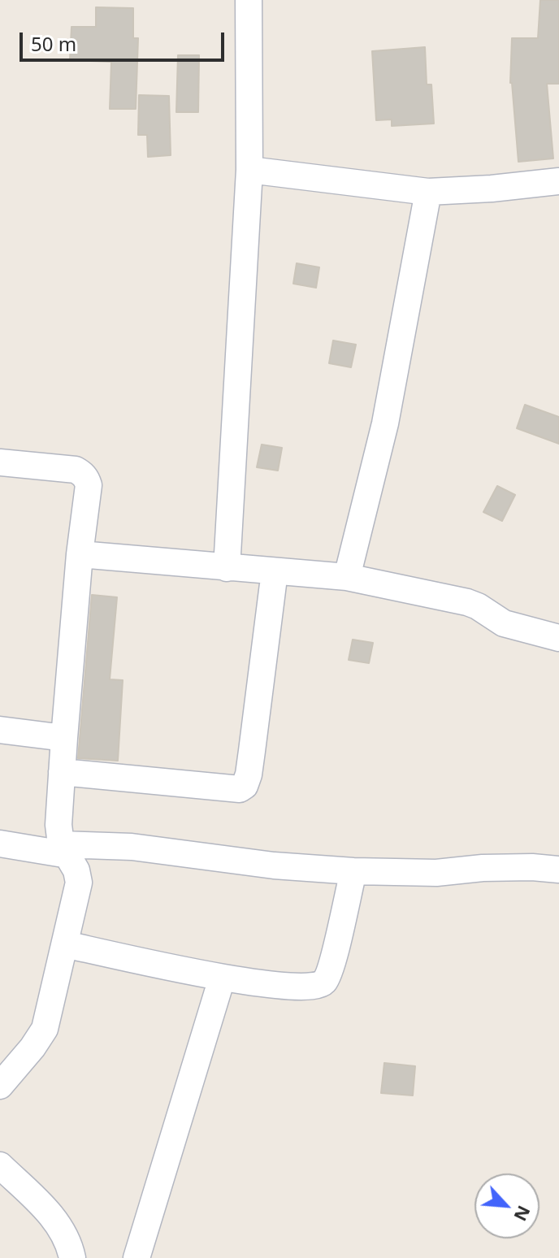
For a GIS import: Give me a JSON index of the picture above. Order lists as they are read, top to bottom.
{
  "scale_bar": "50 m",
  "north": "bottom right"
}
